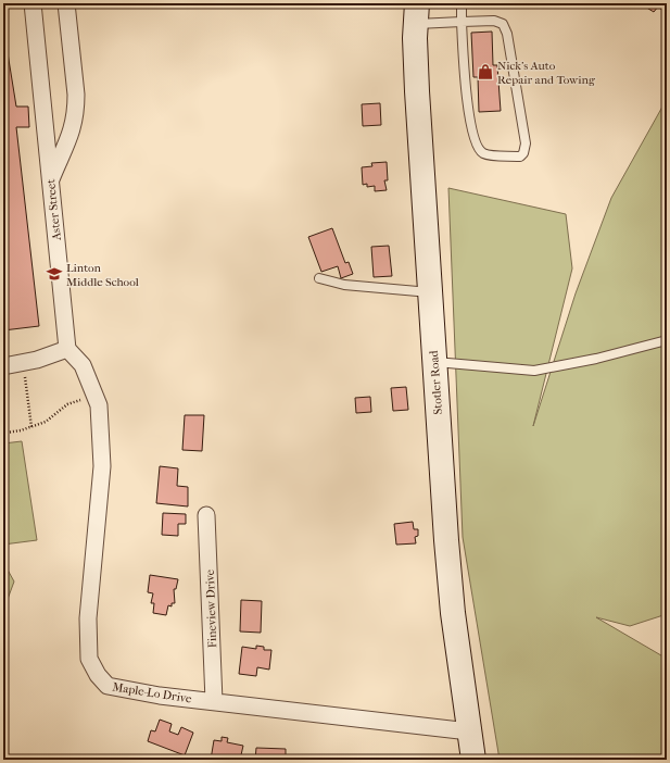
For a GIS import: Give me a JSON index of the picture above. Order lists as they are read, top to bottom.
{
  "streets": {
    "street": [
      "Aster Street",
      "Stotler Road",
      "Fineview Drive",
      "Maple-Lo Drive"
    ]
  },
  "crossings": [
    ["Aster Street", "Maple-Lo Drive"],
    ["Stotler Road", "Maple-Lo Drive"],
    ["Fineview Drive", "Maple-Lo Drive"]
  ],
  "places": {
    "shop": ["Nick's Auto Repair and Towing"],
    "school or university": ["Linton Middle School"]
  }
}
